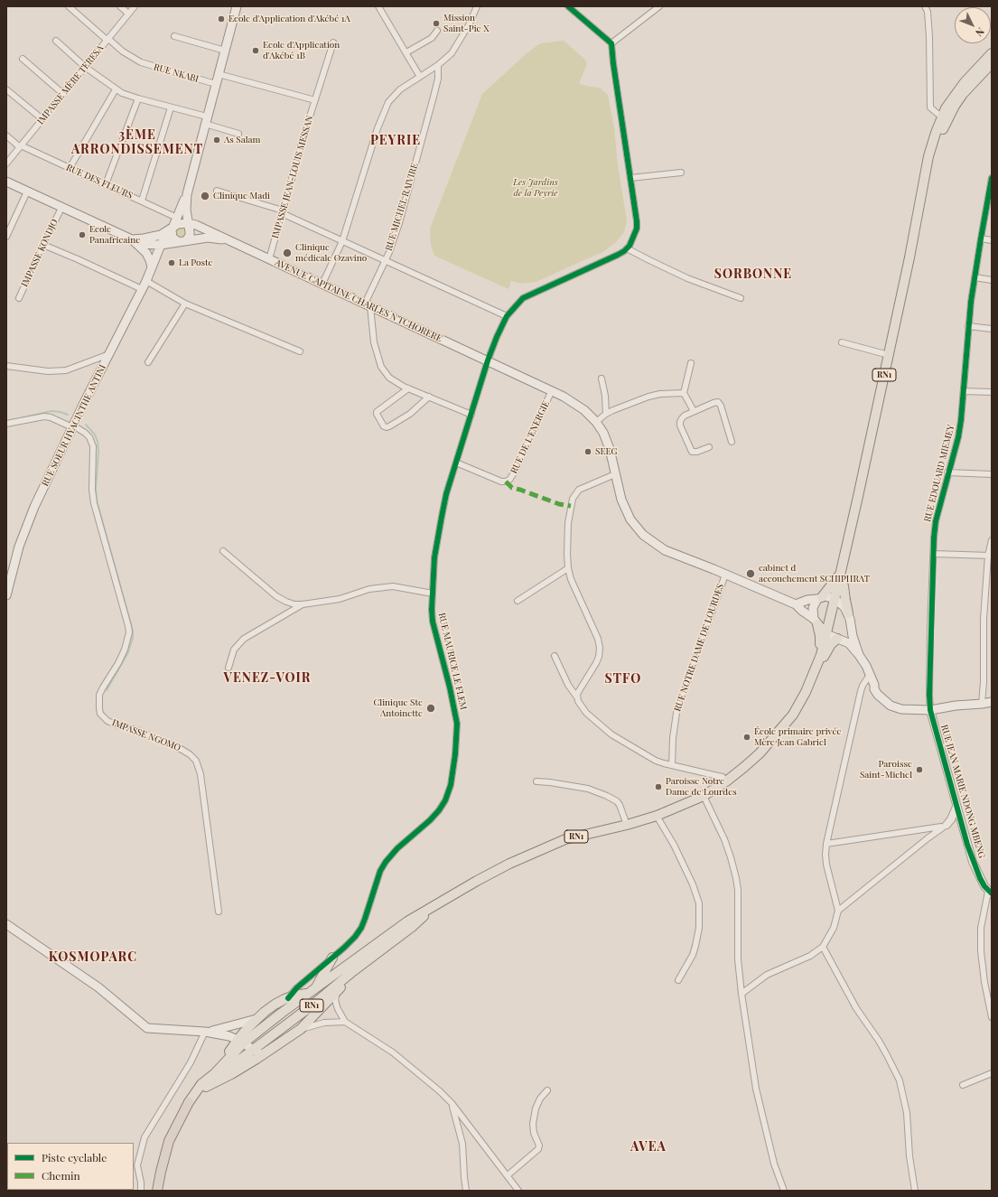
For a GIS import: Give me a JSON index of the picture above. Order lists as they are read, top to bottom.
{
  "streets": {
    "highway": ["RN1"],
    "main road": ["AVENUE CAPITAINE CHARLES N'TCHORERE", "RUE SOEUR HYACINTHE ANTINI"],
    "street": [
      "RUE NKABI",
      "IMPASSE MÈRE TERESA",
      "IMPASSE JEAN-LOUIS MESSAN",
      "RUE DES FLEURS",
      "RUE MICHEL RAIVIRE",
      "IMPASSE KONDJO",
      "RUE DE L'ENERGIE",
      "RUE EDOUARD MIEMEY",
      "RUE NOTRE DAME DE LOURDES",
      "RUE MAURICE LE FLEM",
      "IMPASSE NGOMO",
      "RUE JEAN MARIE NDONG MBENG"
    ]
  },
  "crossings": [
    ["RUE NKABI", "IMPASSE MÈRE TERESA"],
    ["IMPASSE MÈRE TERESA", "RUE DES FLEURS"],
    ["IMPASSE JEAN-LOUIS MESSAN", "AVENUE CAPITAINE CHARLES N'TCHORERE"],
    ["RUE DES FLEURS", "RUE SOEUR HYACINTHE ANTINI"],
    ["RUE MICHEL RAIVIRE", "AVENUE CAPITAINE CHARLES N'TCHORERE"],
    ["AVENUE CAPITAINE CHARLES N'TCHORERE", "RN1"],
    ["AVENUE CAPITAINE CHARLES N'TCHORERE", "RUE DE L'ENERGIE"],
    ["AVENUE CAPITAINE CHARLES N'TCHORERE", "RUE NOTRE DAME DE LOURDES"],
    ["AVENUE CAPITAINE CHARLES N'TCHORERE", "RUE MAURICE LE FLEM"],
    ["RUE SOEUR HYACINTHE ANTINI", "IMPASSE NGOMO"],
    ["RUE DE L'ENERGIE", "RUE MAURICE LE FLEM"],
    ["RUE EDOUARD MIEMEY", "RUE JEAN MARIE NDONG MBENG"]
  ],
  "districts": [
    "3ÈME ARRONDISSEMENT",
    "PEYRIE",
    "SORBONNE",
    "VENEZ-VOIR",
    "STFO",
    "KOSMOPARC",
    "AVEA"
  ],
  "parks": ["Les Jardins de la Peyrie"],
  "places": [
    "Ecole d'Application d'Akébé 1A",
    "Mission Saint-Pie X",
    "Ecole d'Application d'Akébé 1B",
    "As Salam",
    "Clinique Madi",
    "Ecole Panafricaine",
    "Clinique médicale Ozavino",
    "La Poste",
    "SEEG",
    "cabinet d accouchement SCHIPHRAT",
    "Clinique Ste Antoinette",
    "École primaire privée Mère Jean Gabriel",
    "Paroisse Saint-Michel",
    "Paroisse Notre Dame de Lourdes"
  ],
  "legend": ["Piste cyclable", "Chemin"],
  "north": "bottom right"
}
